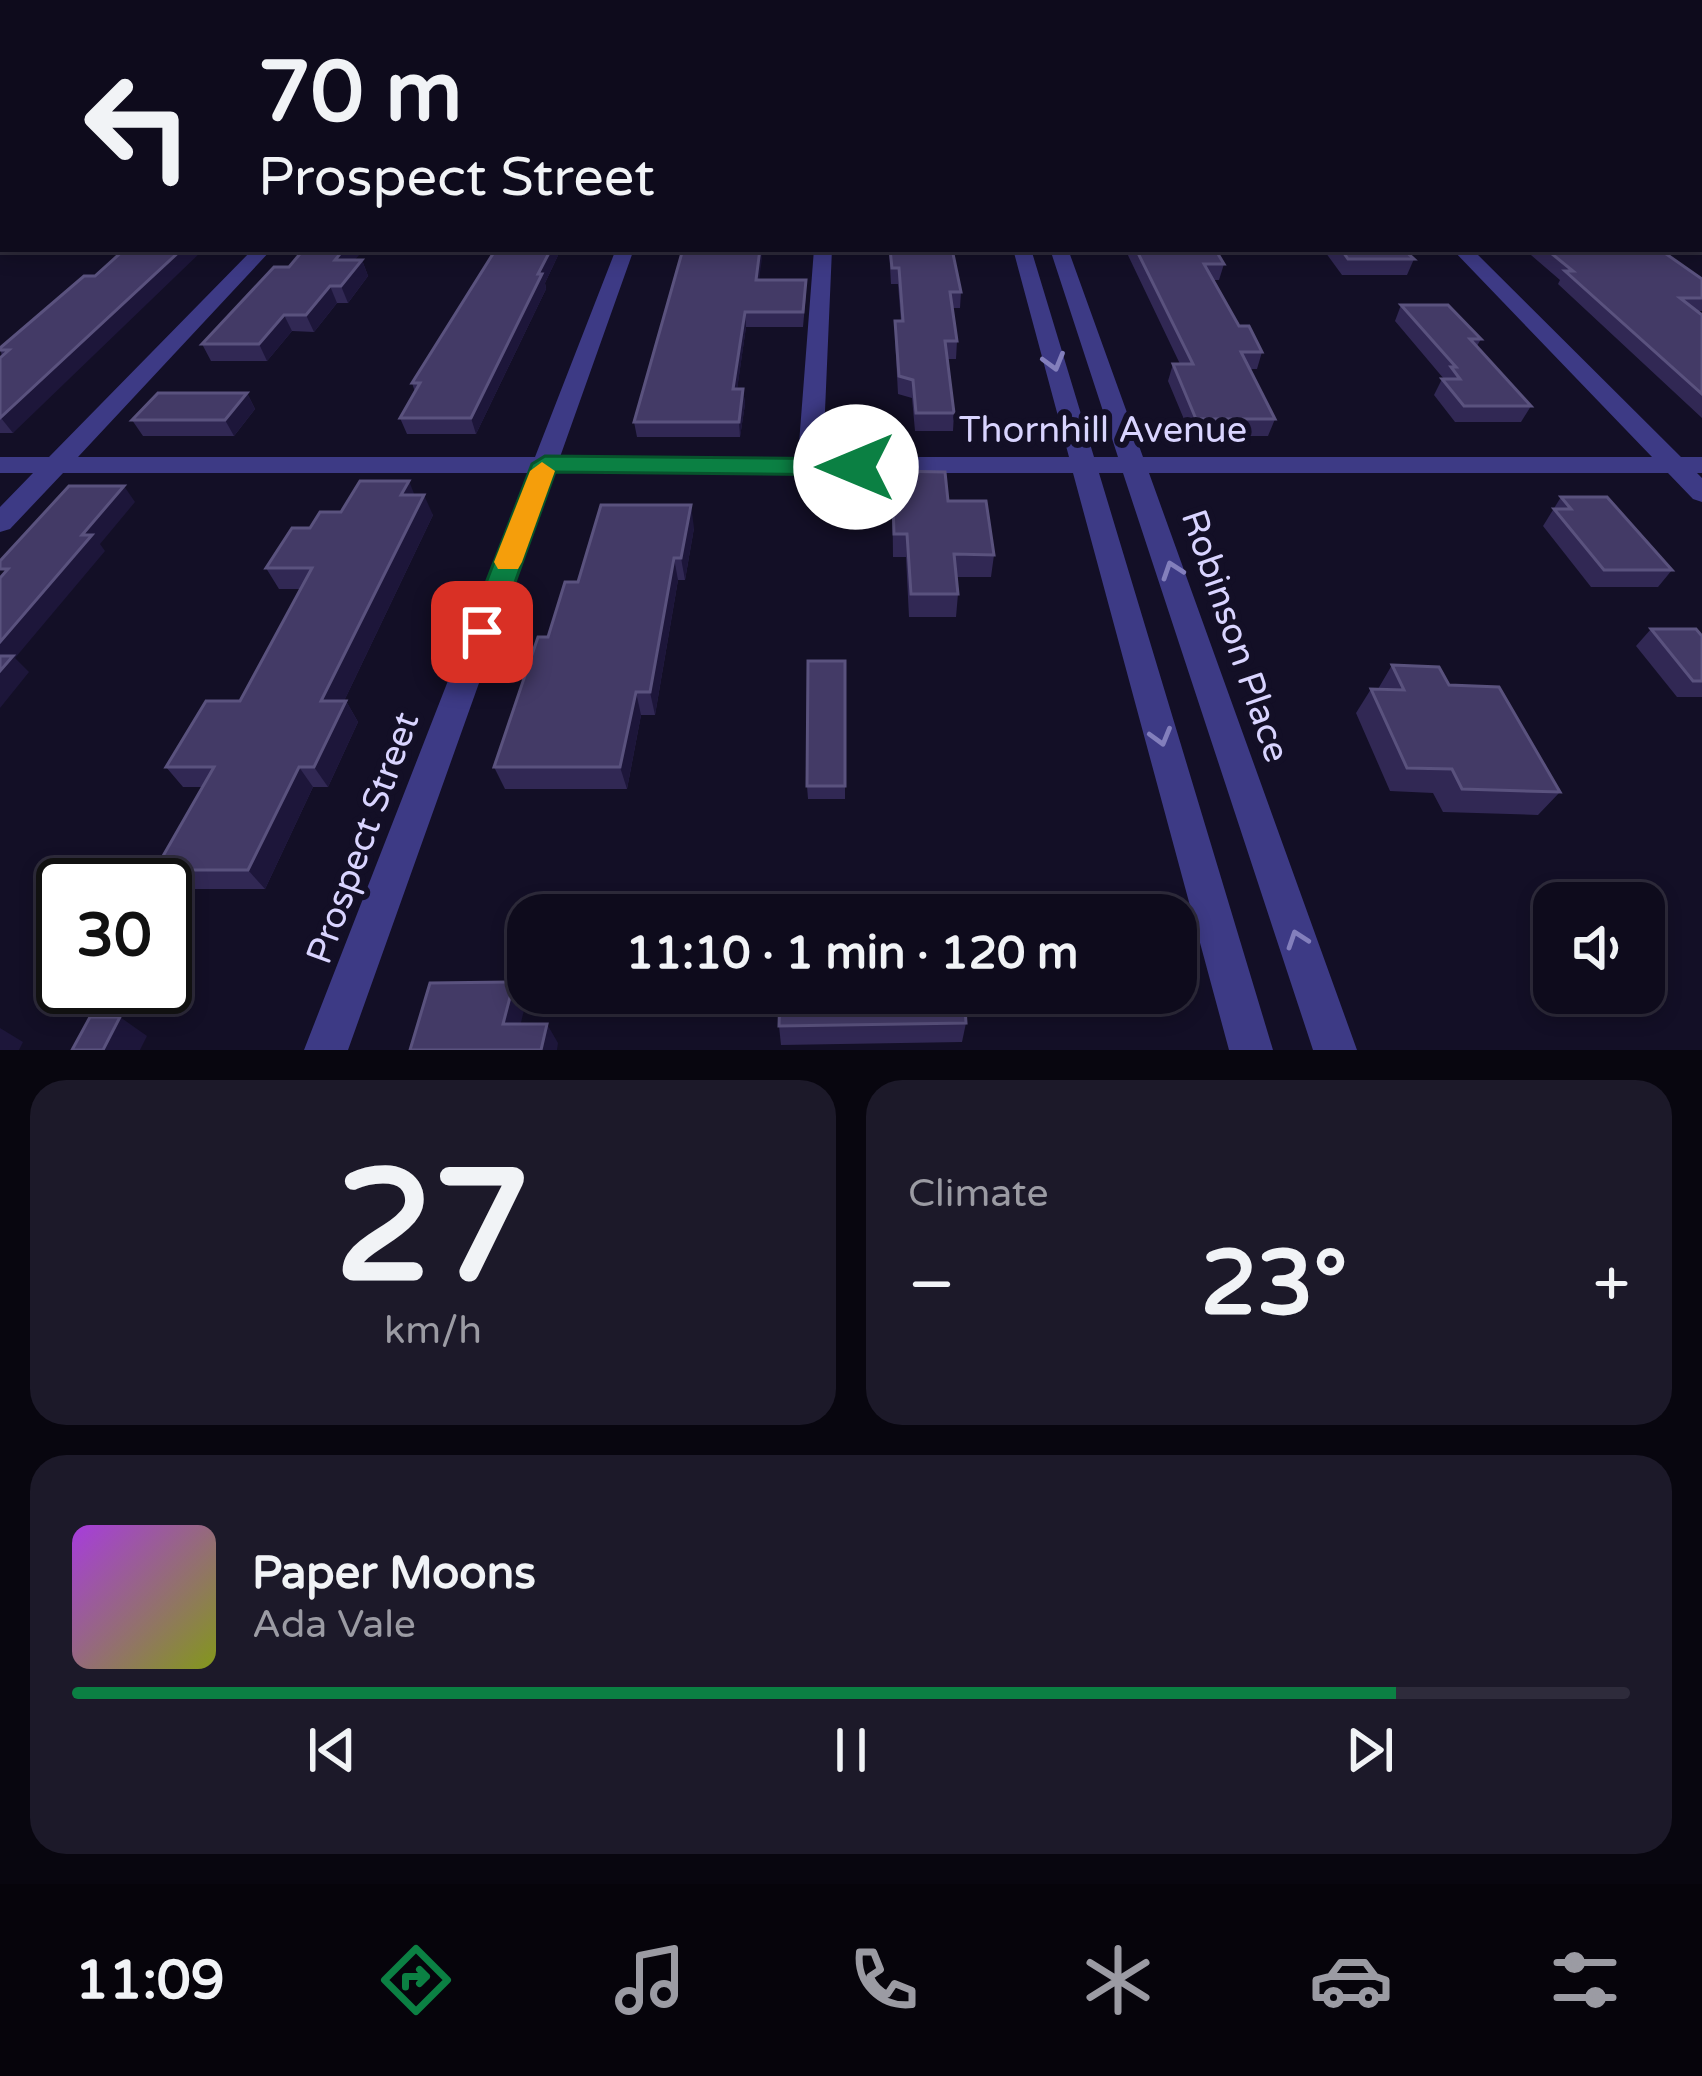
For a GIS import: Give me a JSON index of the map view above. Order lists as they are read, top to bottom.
{
  "streets": {
    "street": ["Thornhill Avenue", "Robinson Place", "Prospect Street"]
  },
  "crossings": [
    ["Thornhill Avenue", "Robinson Place"],
    ["Thornhill Avenue", "Prospect Street"]
  ],
  "page": {
    "turn": ["70 m", "Prospect Street"],
    "limit": "30",
    "trip": "11:10 · 1 min · 120 m",
    "tile": [
      ["27", "km/h"],
      "Climate"
    ],
    "heat": ["−", "23°", "+"],
    "song": ["Paper Moons", "Ada Vale"],
    "tabs": "11:09"
  }
}
